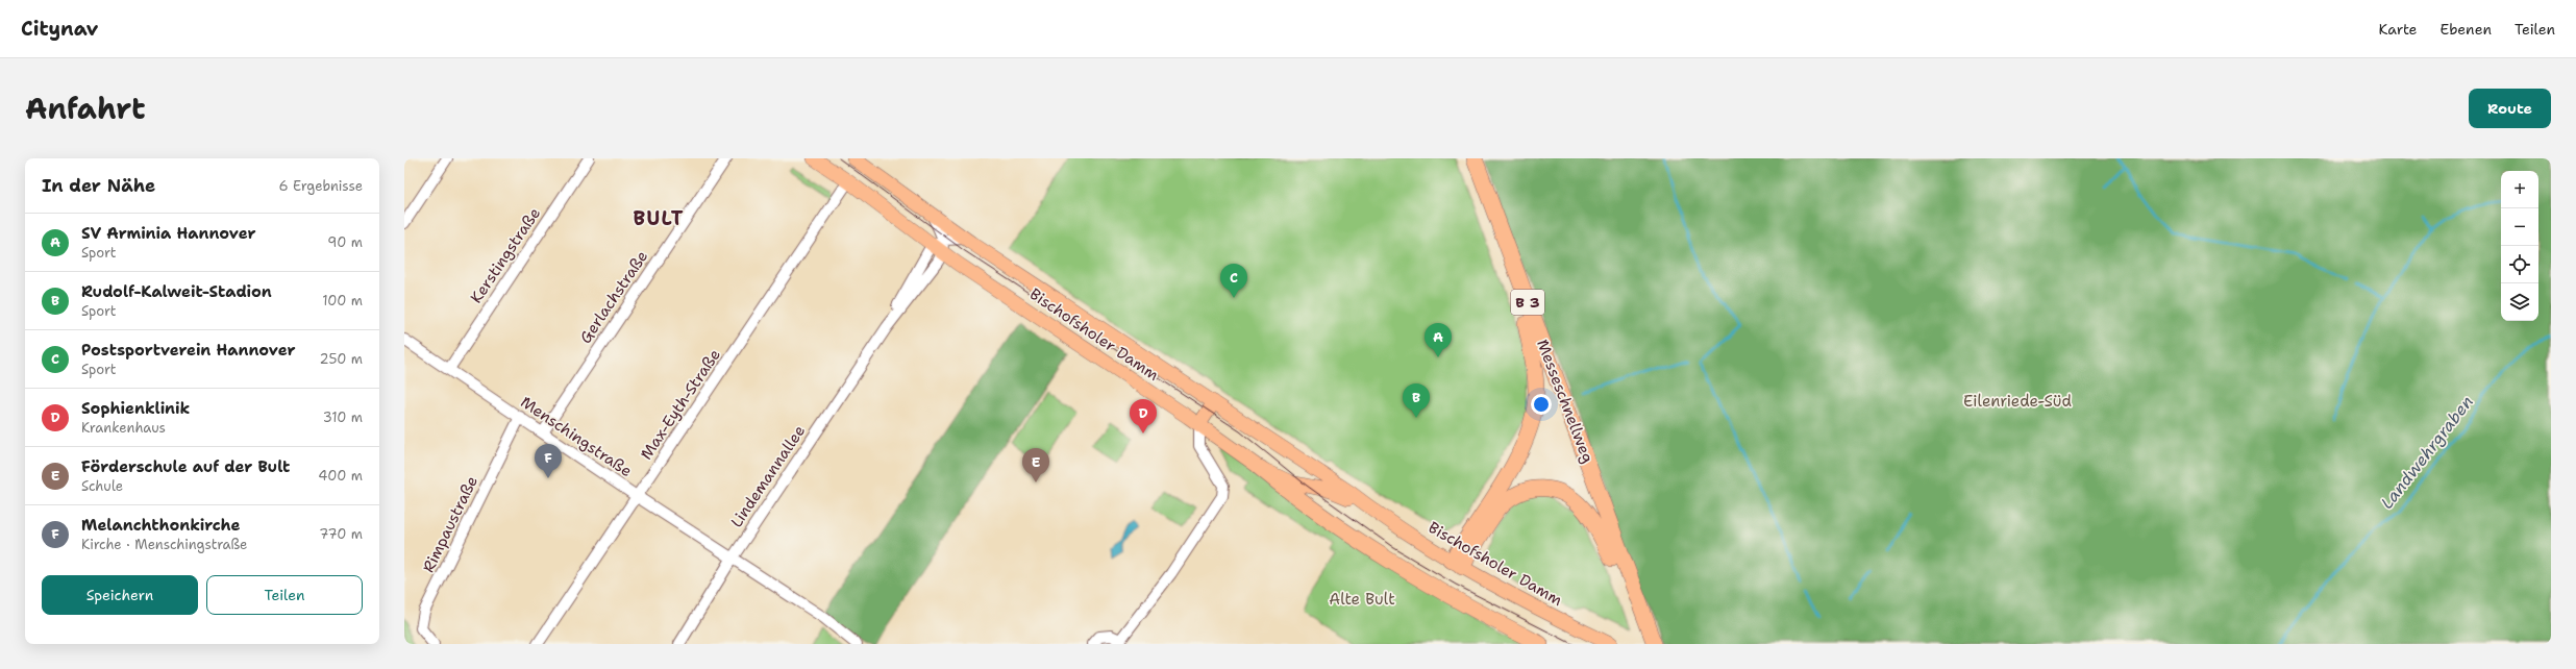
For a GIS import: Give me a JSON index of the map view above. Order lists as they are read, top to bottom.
{
  "streets": {
    "highway": ["B 3", "Messeschnellweg"],
    "main road": ["Bischofsholer Damm"],
    "street": [
      "Kerstingstraße",
      "Gerlachstraße",
      "Max-Eyth-Straße",
      "Menschingstraße",
      "Lindemannallee",
      "Rimpaustraße"
    ]
  },
  "crossings": [
    ["Kerstingstraße", "Menschingstraße"],
    ["Gerlachstraße", "Menschingstraße"],
    ["Bischofsholer Damm", "Max-Eyth-Straße"],
    ["Bischofsholer Damm", "Lindemannallee"],
    ["Max-Eyth-Straße", "Menschingstraße"],
    ["Menschingstraße", "Lindemannallee"],
    ["Menschingstraße", "Rimpaustraße"]
  ],
  "districts": ["BULT"],
  "water": ["Landwehrgraben"],
  "parks": ["Eilenriede-Süd", "Alte Bult"],
  "page": {
    "header": "Citynav",
    "nav": ["Karte", "Ebenen", "Teilen"],
    "title": "Anfahrt",
    "buttons": [
      "Route",
      ["Speichern", "Teilen"]
    ],
    "heading": ["In der Nähe", "6 Ergebnisse"],
    "map_buttons": ["+", "−"],
    "list": [
      {
        "mark": "A",
        "name": "SV Arminia Hannover",
        "note": "Sport",
        "value": "90 m"
      },
      {
        "mark": "B",
        "name": "Rudolf-Kalweit-Stadion",
        "note": "Sport",
        "value": "100 m"
      },
      {
        "mark": "C",
        "name": "Postsportverein Hannover",
        "note": "Sport",
        "value": "250 m"
      },
      {
        "mark": "D",
        "name": "Sophienklinik",
        "note": "Krankenhaus",
        "value": "310 m"
      },
      {
        "mark": "E",
        "name": "Förderschule auf der Bult",
        "note": "Schule",
        "value": "400 m"
      },
      {
        "mark": "F",
        "name": "Melanchthonkirche",
        "note": "Kirche · Menschingstraße",
        "value": "770 m"
      }
    ],
    "pins": [
      "C",
      "A",
      "B",
      "D",
      "F",
      "E"
    ]
  }
}
